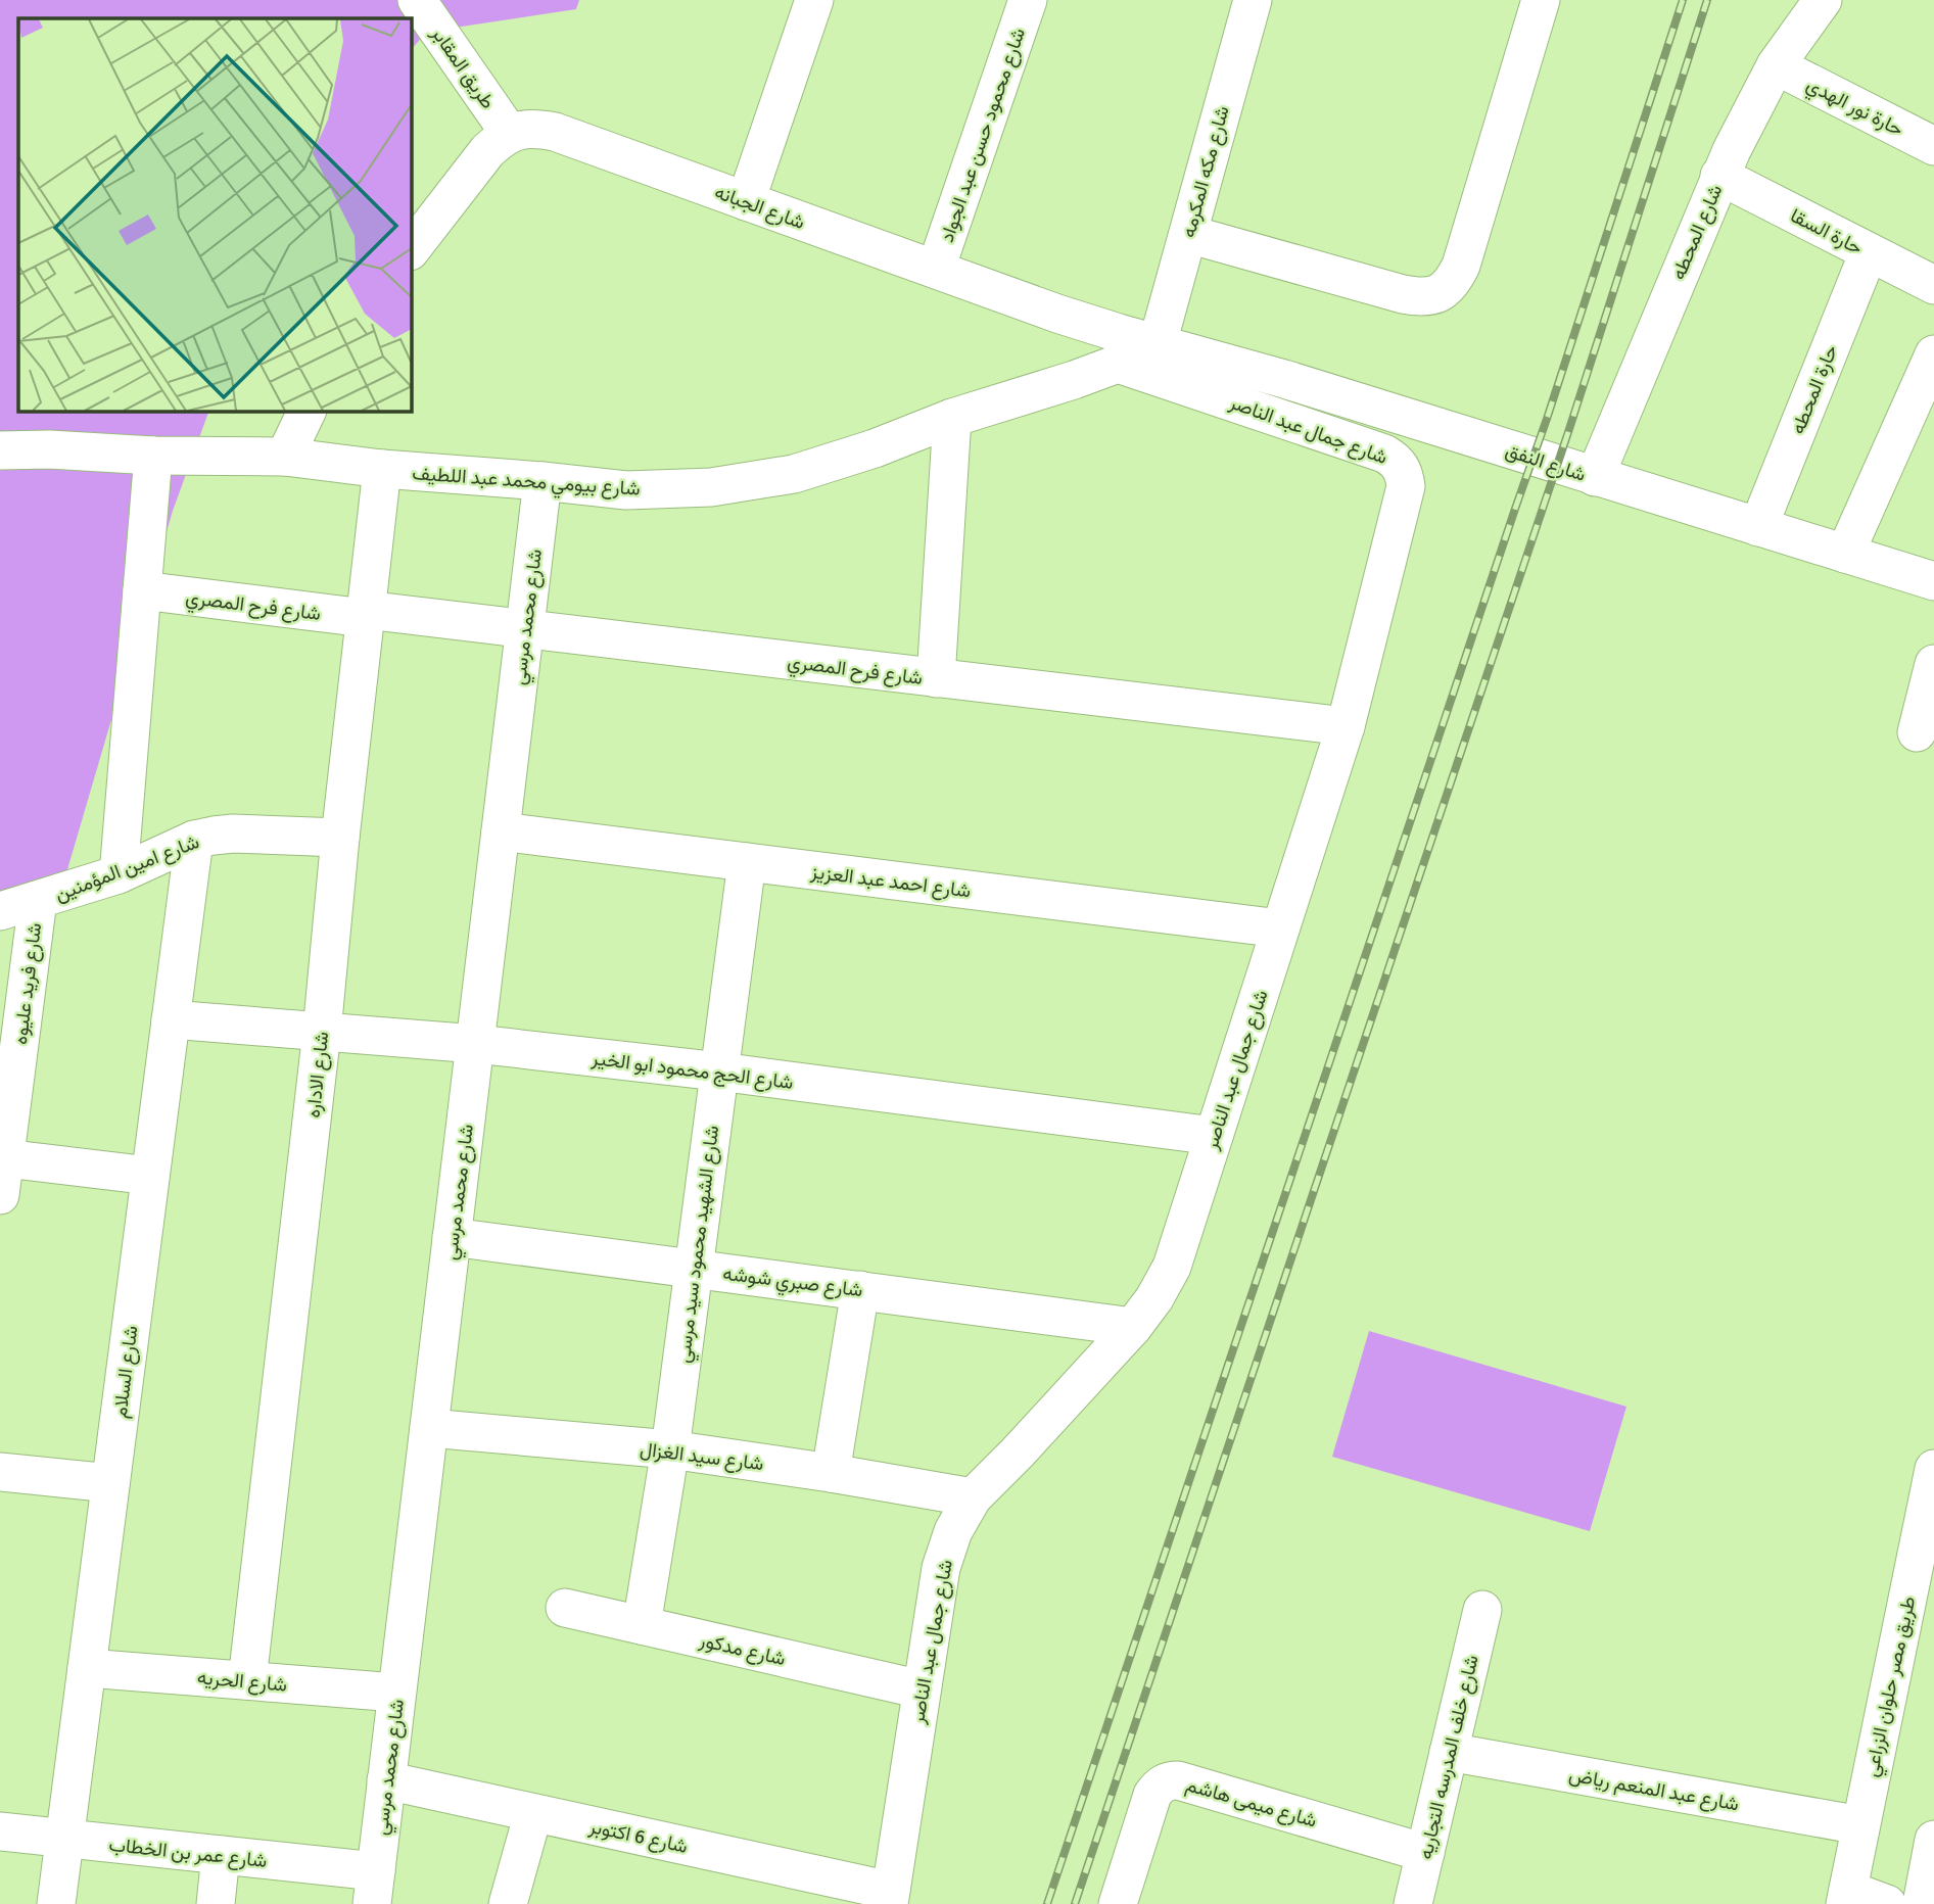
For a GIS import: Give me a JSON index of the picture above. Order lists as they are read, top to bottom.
{
  "streets": {
    "street": [
      "طريق المقابر",
      "حارة نور الهدي",
      "شارع محمود حسن عبد الجواد",
      "شارع مكه المكرمه",
      "شارع الجبانه",
      "حارة السقا",
      "شارع المحطه",
      "حارة المحطه",
      "شارع جمال عبد الناصر",
      "شارع النفق",
      "شارع بيومي محمد عبد اللطيف",
      "شارع فرح المصري",
      "شارع محمد مرسي",
      "شارع امين المؤمنين",
      "شارع احمد عبد العزيز",
      "شارع فريد عليوه",
      "شارع الحج محمود ابو الخير",
      "شارع الاداره",
      "شارع الشهيد محمود سيد مرسي",
      "شارع صبري شوشه",
      "شارع السلام",
      "شارع سيد الغزال",
      "شارع مدكور",
      "شارع الحريه",
      "طريق مصر حلوان الزراعي",
      "شارع خلف المدرسه التجاريه",
      "شارع عبد المنعم رياض",
      "شارع ميمى هاشم",
      "شارع 6 اكتوبر",
      "شارع عمر بن الخطاب"
    ]
  },
  "crossings": [
    ["طريق المقابر", "شارع الجبانه"],
    ["حارة نور الهدي", "شارع المحطه"],
    ["شارع محمود حسن عبد الجواد", "شارع الجبانه"],
    ["شارع مكه المكرمه", "شارع الجبانه"],
    ["شارع مكه المكرمه", "شارع النفق"],
    ["شارع مكه المكرمه", "شارع بيومي محمد عبد اللطيف"],
    ["شارع الجبانه", "شارع النفق"],
    ["شارع الجبانه", "شارع بيومي محمد عبد اللطيف"],
    ["حارة السقا", "شارع المحطه"],
    ["حارة السقا", "حارة المحطه"],
    ["شارع المحطه", "شارع النفق"],
    ["حارة المحطه", "شارع النفق"],
    ["شارع جمال عبد الناصر", "شارع بيومي محمد عبد اللطيف"],
    ["شارع جمال عبد الناصر", "شارع فرح المصري"],
    ["شارع جمال عبد الناصر", "شارع احمد عبد العزيز"],
    ["شارع جمال عبد الناصر", "شارع الحج محمود ابو الخير"],
    ["شارع جمال عبد الناصر", "شارع صبري شوشه"],
    ["شارع جمال عبد الناصر", "شارع سيد الغزال"],
    ["شارع جمال عبد الناصر", "شارع مدكور"],
    ["شارع جمال عبد الناصر", "شارع 6 اكتوبر"],
    ["شارع النفق", "شارع بيومي محمد عبد اللطيف"],
    ["شارع بيومي محمد عبد اللطيف", "شارع محمد مرسي"],
    ["شارع بيومي محمد عبد اللطيف", "شارع الاداره"],
    ["شارع فرح المصري", "شارع محمد مرسي"],
    ["شارع فرح المصري", "شارع الاداره"],
    ["شارع محمد مرسي", "شارع احمد عبد العزيز"],
    ["شارع محمد مرسي", "شارع الحج محمود ابو الخير"],
    ["شارع محمد مرسي", "شارع صبري شوشه"],
    ["شارع محمد مرسي", "شارع سيد الغزال"],
    ["شارع محمد مرسي", "شارع الحريه"],
    ["شارع محمد مرسي", "شارع 6 اكتوبر"],
    ["شارع محمد مرسي", "شارع عمر بن الخطاب"],
    ["شارع امين المؤمنين", "شارع فريد عليوه"],
    ["شارع امين المؤمنين", "شارع الاداره"],
    ["شارع امين المؤمنين", "شارع السلام"],
    ["شارع احمد عبد العزيز", "شارع الشهيد محمود سيد مرسي"],
    ["شارع الحج محمود ابو الخير", "شارع الاداره"],
    ["شارع الحج محمود ابو الخير", "شارع الشهيد محمود سيد مرسي"],
    ["شارع الحج محمود ابو الخير", "شارع السلام"],
    ["شارع الاداره", "شارع الحريه"],
    ["شارع الشهيد محمود سيد مرسي", "شارع صبري شوشه"],
    ["شارع الشهيد محمود سيد مرسي", "شارع سيد الغزال"],
    ["شارع الشهيد محمود سيد مرسي", "شارع مدكور"],
    ["شارع السلام", "شارع الحريه"],
    ["شارع السلام", "شارع عمر بن الخطاب"],
    ["طريق مصر حلوان الزراعي", "شارع عبد المنعم رياض"],
    ["شارع خلف المدرسه التجاريه", "شارع عبد المنعم رياض"],
    ["شارع خلف المدرسه التجاريه", "شارع ميمى هاشم"]
  ]
}
